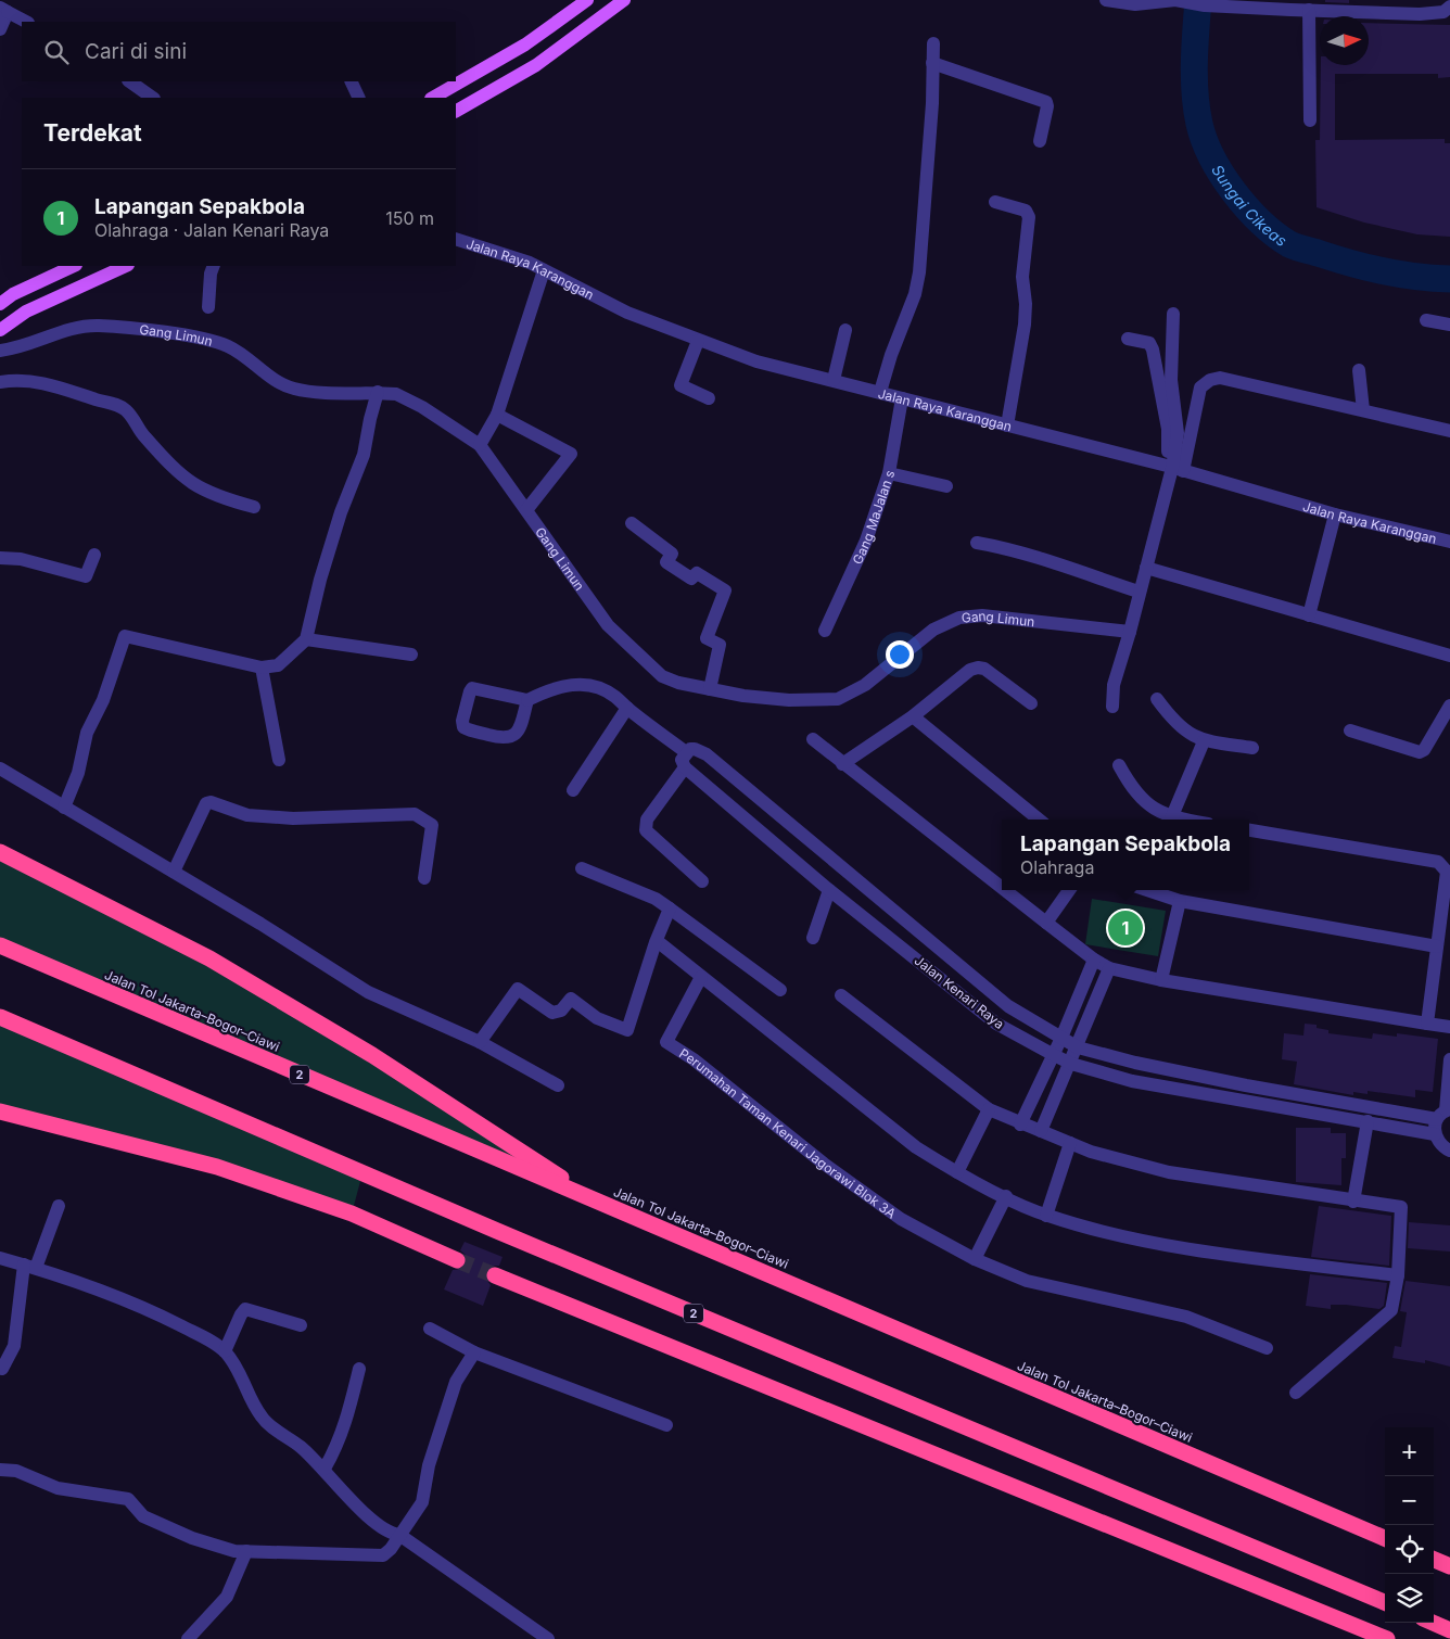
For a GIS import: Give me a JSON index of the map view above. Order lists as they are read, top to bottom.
{
  "streets": {
    "highway": ["Jalan Tol Jakarta–Bogor–Ciawi", "2"],
    "street": [
      "Jalan Raya Karanggan",
      "Gang Limun",
      "Gang MaJalan s",
      "Jalan Kenari Raya",
      "Perumahan Taman Kenari Jagorawi Blok 3A"
    ]
  },
  "crossings": [
    ["Jalan Raya Karanggan", "Gang MaJalan s"]
  ],
  "water": ["Sungai Cikeas"],
  "north": "right",
  "page": {
    "search": "Cari di sini",
    "heading": "Terdekat",
    "list": [
      {
        "mark": "1",
        "name": "Lapangan Sepakbola",
        "note": "Olahraga · Jalan Kenari Raya",
        "value": "150 m"
      }
    ],
    "popup": ["Lapangan Sepakbola", "Olahraga"],
    "pins": "1",
    "map_buttons": ["+", "−"]
  }
}
